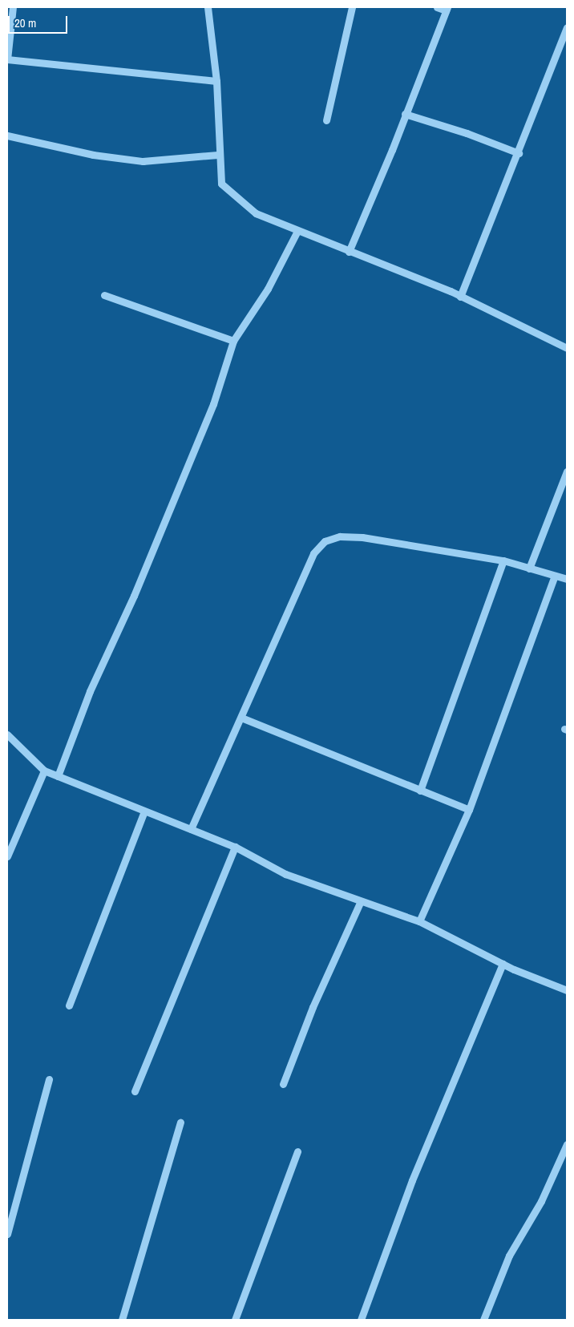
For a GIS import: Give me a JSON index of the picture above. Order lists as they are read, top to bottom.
{
  "scale_bar": "20 m"
}
